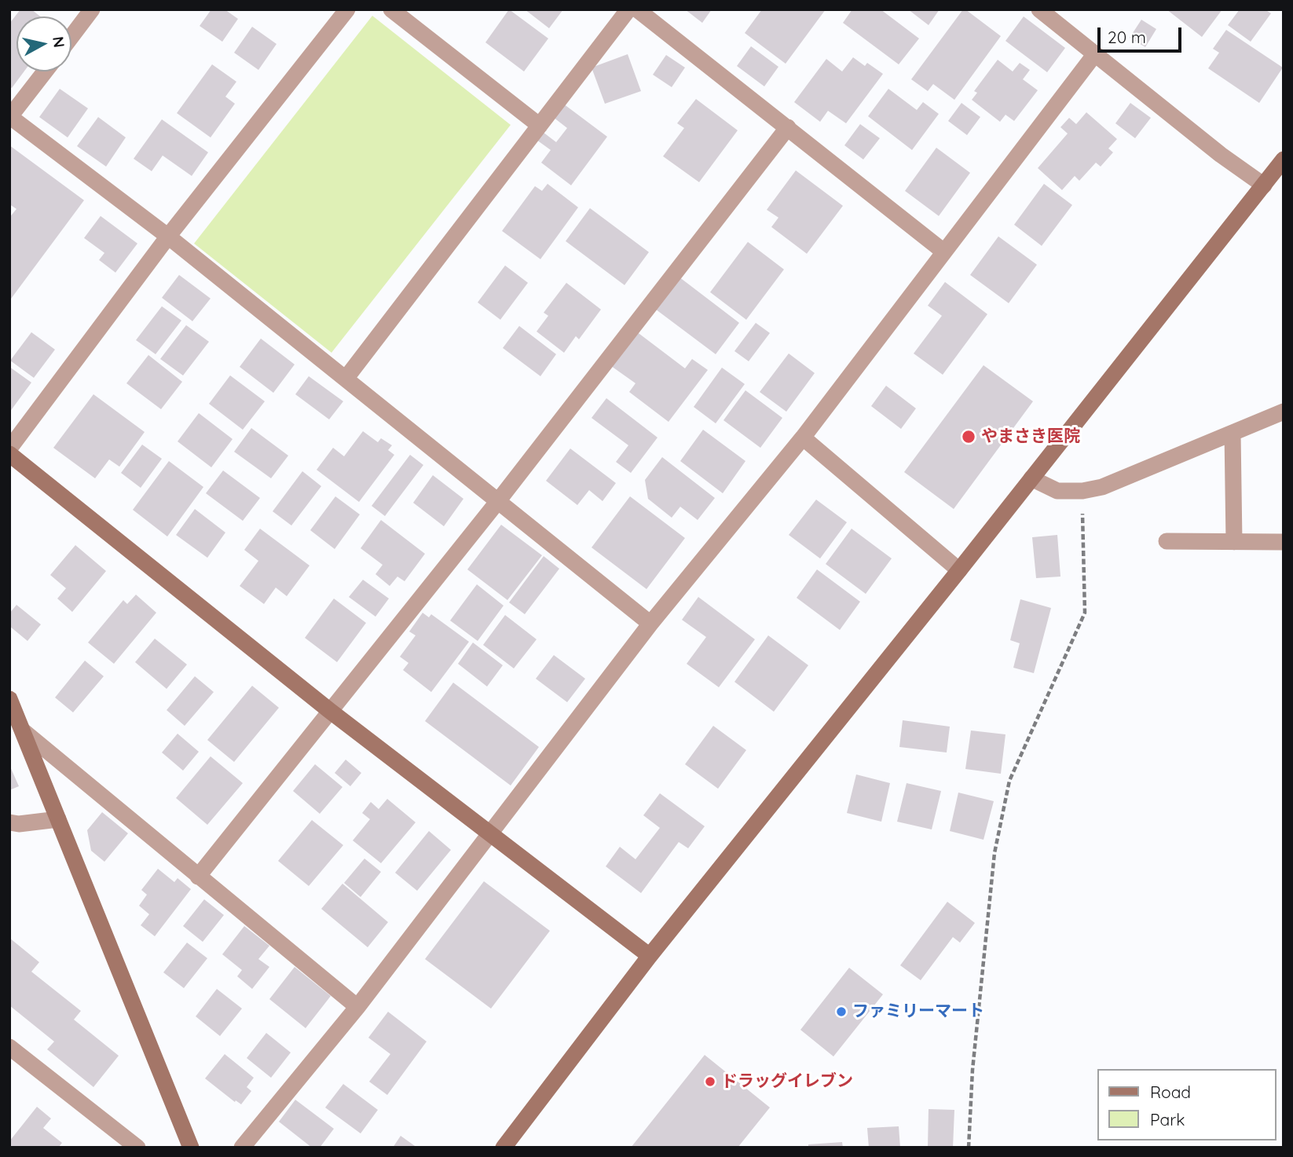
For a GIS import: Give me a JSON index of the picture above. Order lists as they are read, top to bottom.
{
  "places": ["やまさき医院", "ファミリーマート", "ドラッグイレブン"],
  "legend": ["Road", "Park"],
  "scale_bar": "20 m",
  "north": "right"
}
